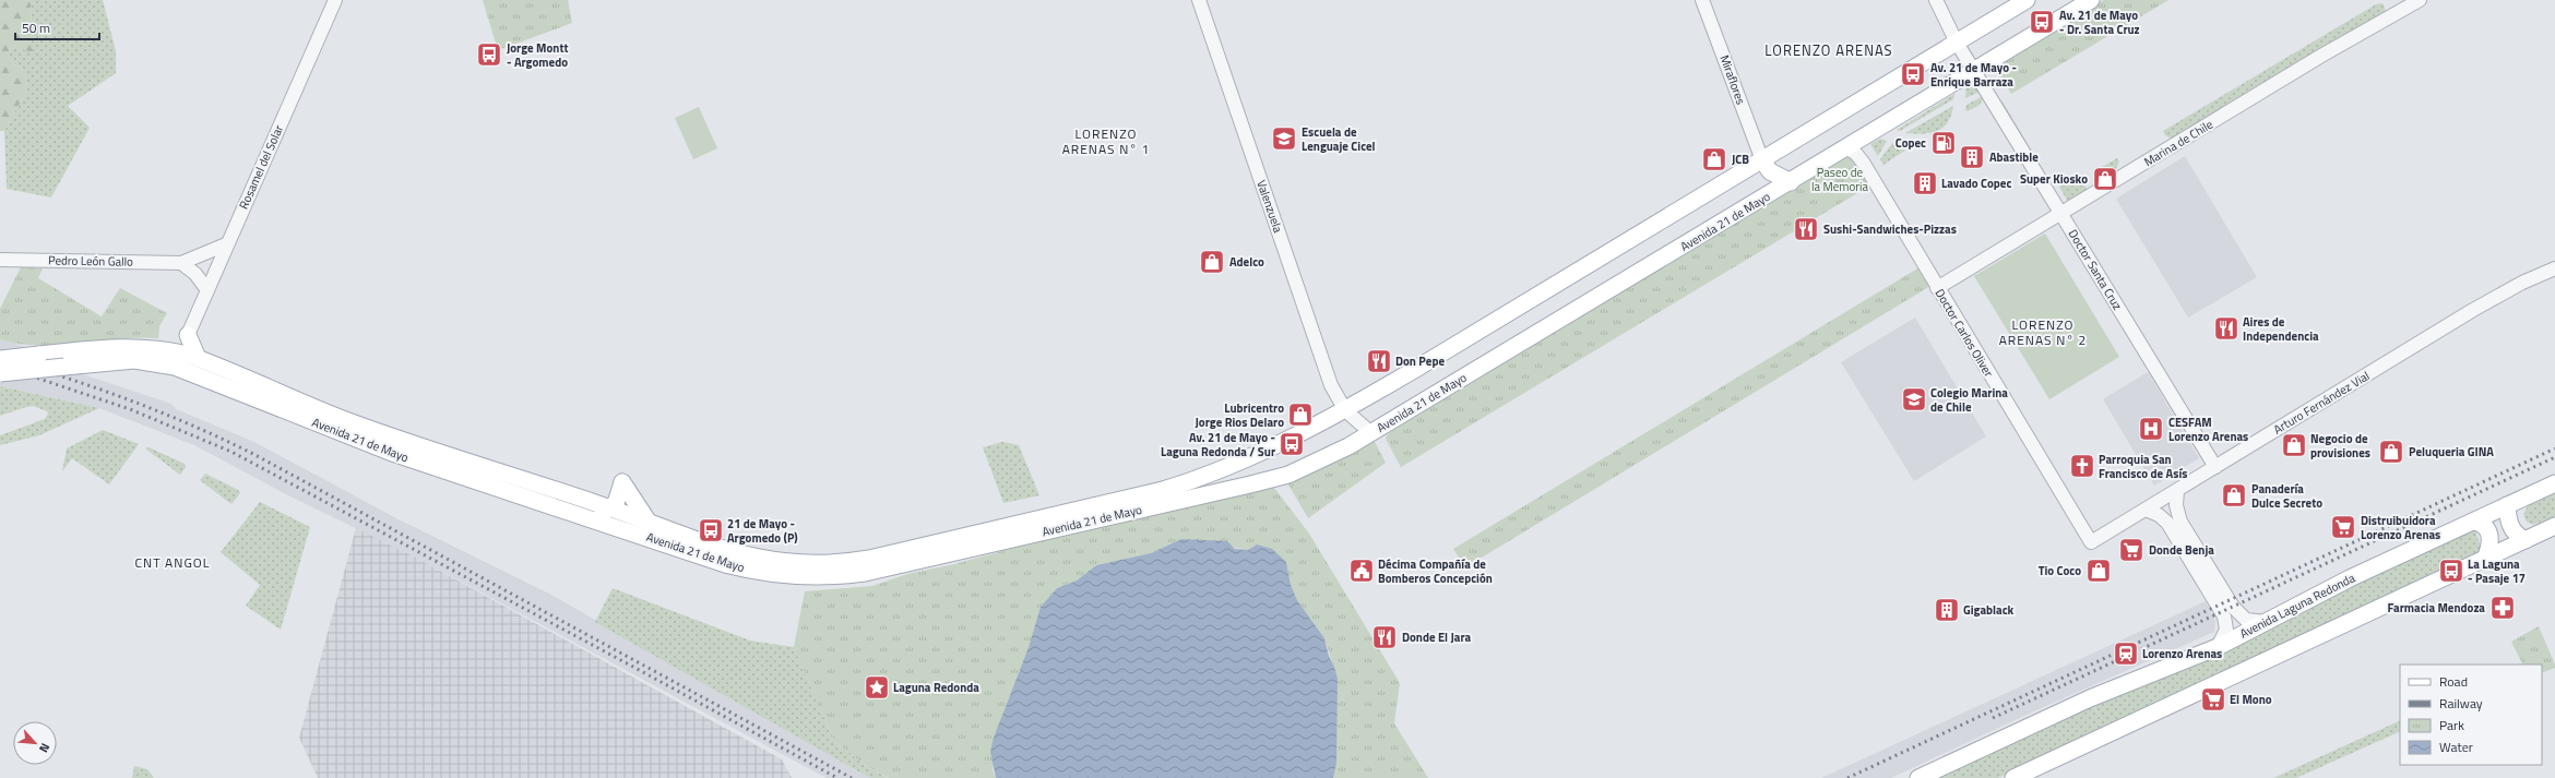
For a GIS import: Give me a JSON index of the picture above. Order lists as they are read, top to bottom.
{
  "streets": {
    "main road": ["Avenida 21 de Mayo", "Avenida Laguna Redonda"],
    "street": [
      "Miraflores",
      "Marina de Chile",
      "Rosamel del Solar",
      "Valenzuela",
      "Pedro León Gallo",
      "Doctor Santa Cruz",
      "Doctor Carlos Oliver",
      "Arturo Fernández Vial"
    ]
  },
  "crossings": [
    ["Miraflores", "Avenida 21 de Mayo"],
    ["Marina de Chile", "Doctor Santa Cruz"],
    ["Marina de Chile", "Doctor Carlos Oliver"],
    ["Rosamel del Solar", "Pedro León Gallo"],
    ["Valenzuela", "Avenida 21 de Mayo"],
    ["Avenida 21 de Mayo", "Doctor Santa Cruz"],
    ["Avenida 21 de Mayo", "Doctor Carlos Oliver"],
    ["Doctor Santa Cruz", "Arturo Fernández Vial"],
    ["Doctor Carlos Oliver", "Arturo Fernández Vial"]
  ],
  "districts": [
    "LORENZO ARENAS",
    "LORENZO ARENAS N° 1",
    "LORENZO ARENAS N° 2",
    "CNT ANGOL"
  ],
  "parks": ["Paseo de la Memoria"],
  "places": {
    "bus stop": [
      "Av. 21 de Mayo - Dr. Santa Cruz",
      "Jorge Montt - Argomedo",
      "Av. 21 de Mayo - Enrique Barraza",
      "Av. 21 de Mayo - Laguna Redonda / Sur",
      "21 de Mayo - Argomedo (P)",
      "La Laguna - Pasaje 17"
    ],
    "school or university": ["Escuela de Lenguaje Cicel", "Colegio Marina de Chile"],
    "fuel station": ["Copec"],
    "building": ["Abastible", "Lavado Copec", "Gigablack"],
    "shop": [
      "JCB",
      "Super Kiosko",
      "Adelco",
      "Lubricentro Jorge Rios Delaro",
      "Negocio de provisiones",
      "Peluqueria GINA",
      "Panadería Dulce Secreto",
      "Tio Coco"
    ],
    "restaurant": [
      "Sushi-Sandwiches-Pizzas",
      "Aires de Independencia",
      "Don Pepe",
      "Donde El Jara"
    ],
    "hospital": ["CESFAM Lorenzo Arenas"],
    "church": ["Parroquia San Francisco de Asís"],
    "supermarket": ["Distruibuidora Lorenzo Arenas", "Donde Benja", "El Mono"],
    "public building": ["Décima Compañía de Bomberos Concepción"],
    "pharmacy": ["Farmacia Mendoza"],
    "station": ["Lorenzo Arenas"],
    "place": ["Laguna Redonda"]
  },
  "legend": [
    "Road",
    "Railway",
    "Park",
    "Water"
  ],
  "scale_bar": "50 m",
  "north": "bottom right"
}
